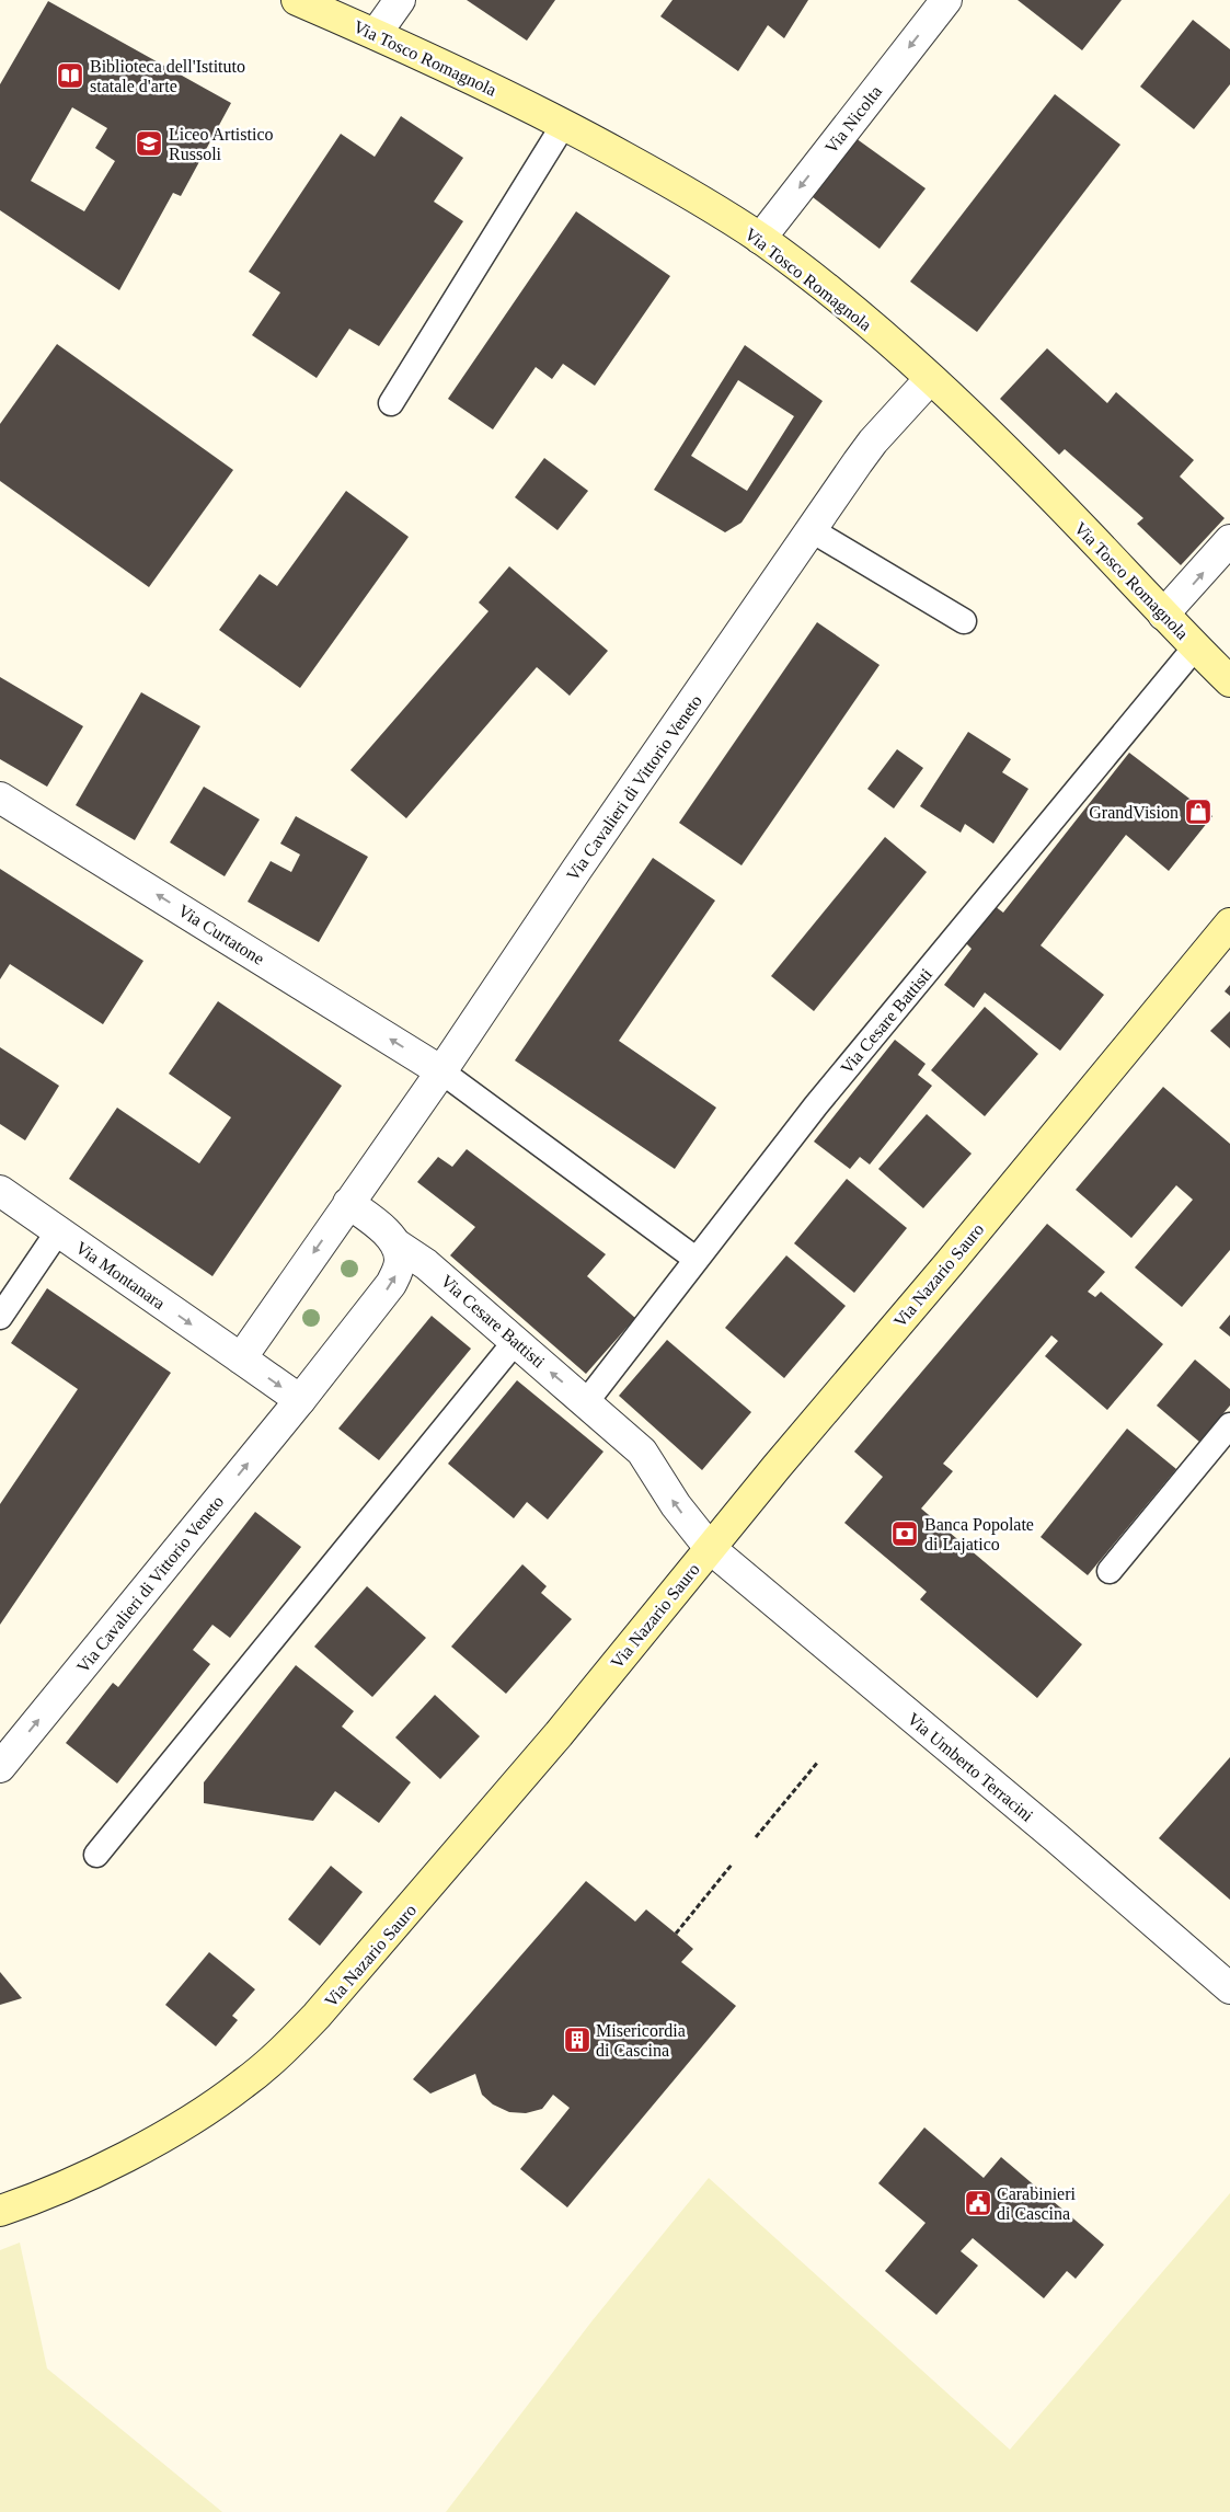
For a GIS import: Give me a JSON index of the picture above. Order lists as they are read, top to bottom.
{
  "streets": {
    "main road": ["Via Tosco Romagnola", "Via Nazario Sauro"],
    "street": [
      "Via Nicolta",
      "Via Cavalieri di Vittorio Veneto",
      "Via Curtatone",
      "Via Cesare Battisti",
      "Via Montanara",
      "Via Umberto Terracini"
    ]
  },
  "crossings": [
    ["Via Tosco Romagnola", "Via Nicolta"],
    ["Via Tosco Romagnola", "Via Cavalieri di Vittorio Veneto"],
    ["Via Tosco Romagnola", "Via Cesare Battisti"],
    ["Via Cavalieri di Vittorio Veneto", "Via Curtatone"],
    ["Via Cavalieri di Vittorio Veneto", "Via Cesare Battisti"],
    ["Via Cavalieri di Vittorio Veneto", "Via Montanara"],
    ["Via Cesare Battisti", "Via Nazario Sauro"],
    ["Via Cesare Battisti", "Via Umberto Terracini"],
    ["Via Nazario Sauro", "Via Umberto Terracini"]
  ],
  "one_way": ["Via Nicolta", "Via Curtatone", "Via Montanara"],
  "places": {
    "library": ["Biblioteca dell'Istituto statale d'arte"],
    "school or university": ["Liceo Artistico Russoli"],
    "shop": ["GrandVision"],
    "bank": ["Banca Popolate di Lajatico"],
    "building": ["Misericordia di Cascina"],
    "public building": ["Carabinieri di Cascina"]
  }
}
